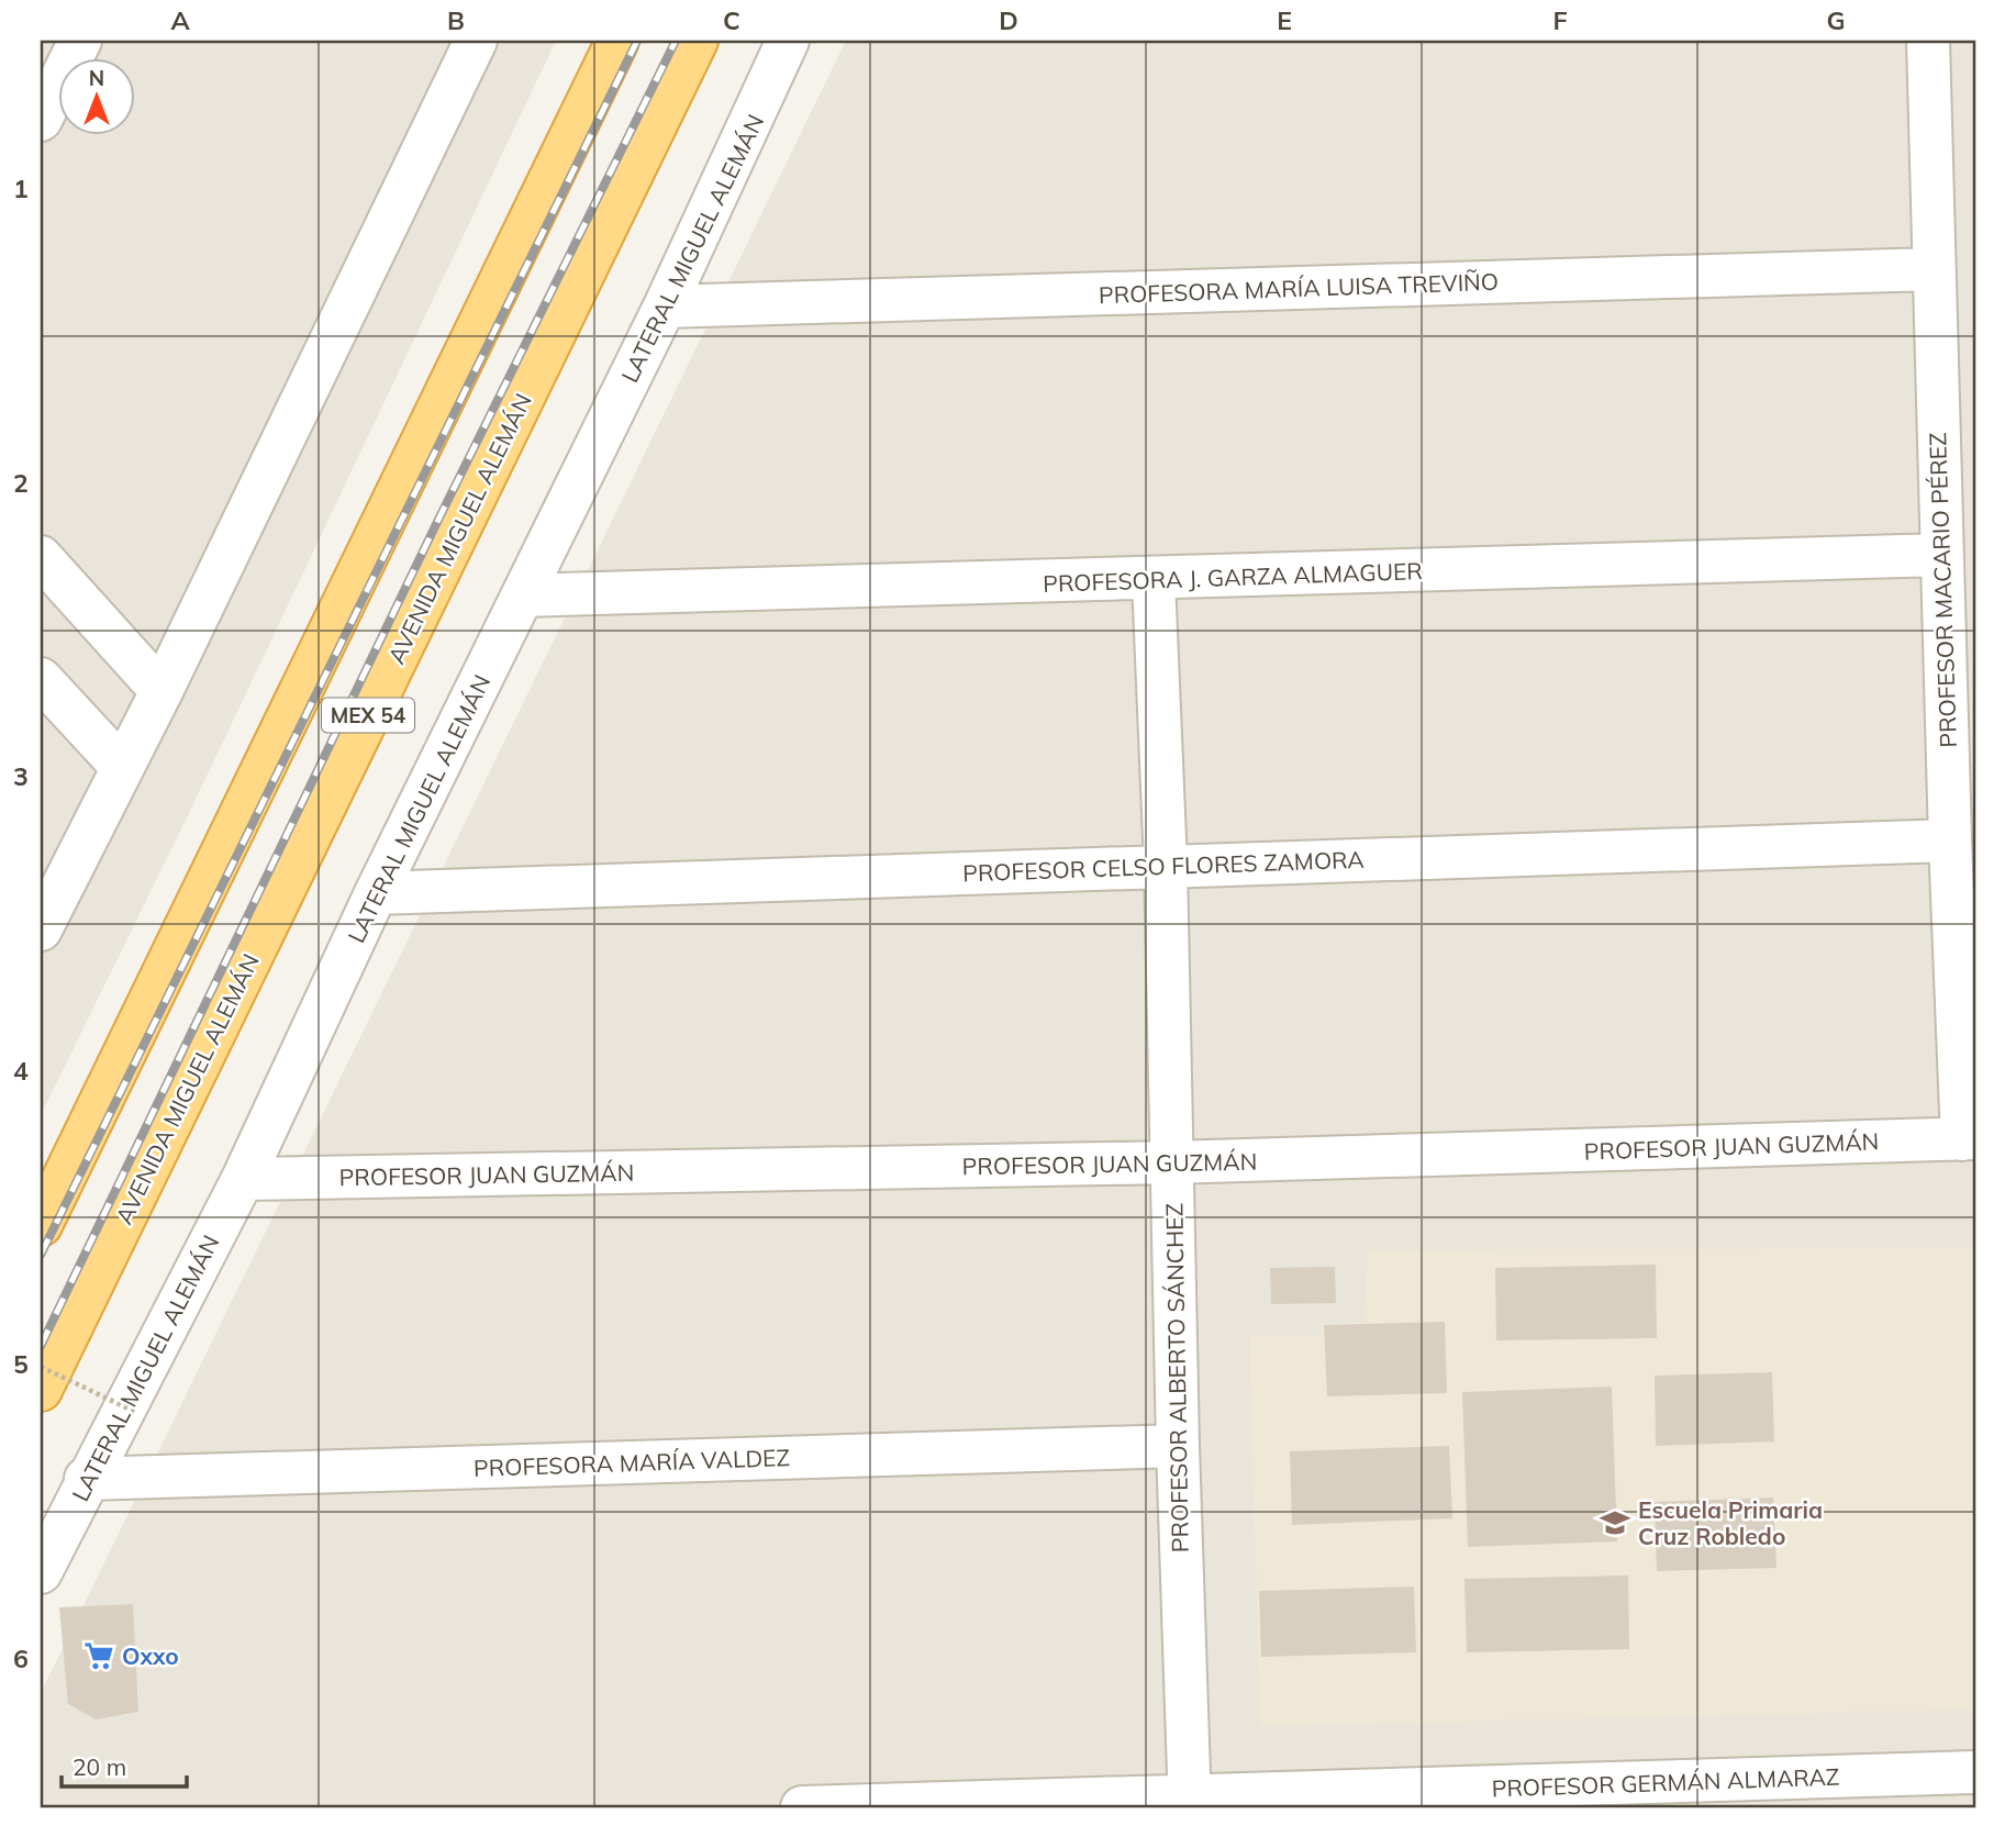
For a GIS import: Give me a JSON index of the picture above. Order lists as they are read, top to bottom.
{
  "streets": {
    "highway": ["AVENIDA MIGUEL ALEMÁN", "MEX 54"],
    "street": [
      "LATERAL MIGUEL ALEMÁN",
      "PROFESORA MARÍA LUISA TREVIÑO",
      "PROFESORA J. GARZA ALMAGUER",
      "PROFESOR MACARIO PÉREZ",
      "PROFESOR CELSO FLORES ZAMORA",
      "PROFESOR JUAN GUZMÁN",
      "PROFESOR ALBERTO SÁNCHEZ",
      "PROFESORA MARÍA VALDEZ",
      "PROFESOR GERMÁN ALMARAZ"
    ]
  },
  "crossings": [
    ["LATERAL MIGUEL ALEMÁN", "PROFESORA MARÍA LUISA TREVIÑO"],
    ["LATERAL MIGUEL ALEMÁN", "PROFESORA J. GARZA ALMAGUER"],
    ["LATERAL MIGUEL ALEMÁN", "PROFESOR CELSO FLORES ZAMORA"],
    ["LATERAL MIGUEL ALEMÁN", "PROFESOR JUAN GUZMÁN"],
    ["LATERAL MIGUEL ALEMÁN", "PROFESORA MARÍA VALDEZ"],
    ["PROFESORA MARÍA LUISA TREVIÑO", "PROFESOR MACARIO PÉREZ"],
    ["PROFESORA J. GARZA ALMAGUER", "PROFESOR MACARIO PÉREZ"],
    ["PROFESORA J. GARZA ALMAGUER", "PROFESOR ALBERTO SÁNCHEZ"],
    ["PROFESOR MACARIO PÉREZ", "PROFESOR CELSO FLORES ZAMORA"],
    ["PROFESOR MACARIO PÉREZ", "PROFESOR JUAN GUZMÁN"],
    ["PROFESOR CELSO FLORES ZAMORA", "PROFESOR ALBERTO SÁNCHEZ"],
    ["PROFESOR JUAN GUZMÁN", "PROFESOR ALBERTO SÁNCHEZ"],
    ["PROFESOR ALBERTO SÁNCHEZ", "PROFESORA MARÍA VALDEZ"],
    ["PROFESOR ALBERTO SÁNCHEZ", "PROFESOR GERMÁN ALMARAZ"]
  ],
  "places": {
    "school or university": ["Escuela Primaria Cruz Robledo"],
    "supermarket": ["Oxxo"]
  },
  "scale_bar": "20 m",
  "north": "top",
  "grid": {
    "columns": [
      "A",
      "B",
      "C",
      "D",
      "E",
      "F",
      "G"
    ],
    "rows": [
      "1",
      "2",
      "3",
      "4",
      "5",
      "6"
    ]
  }
}
